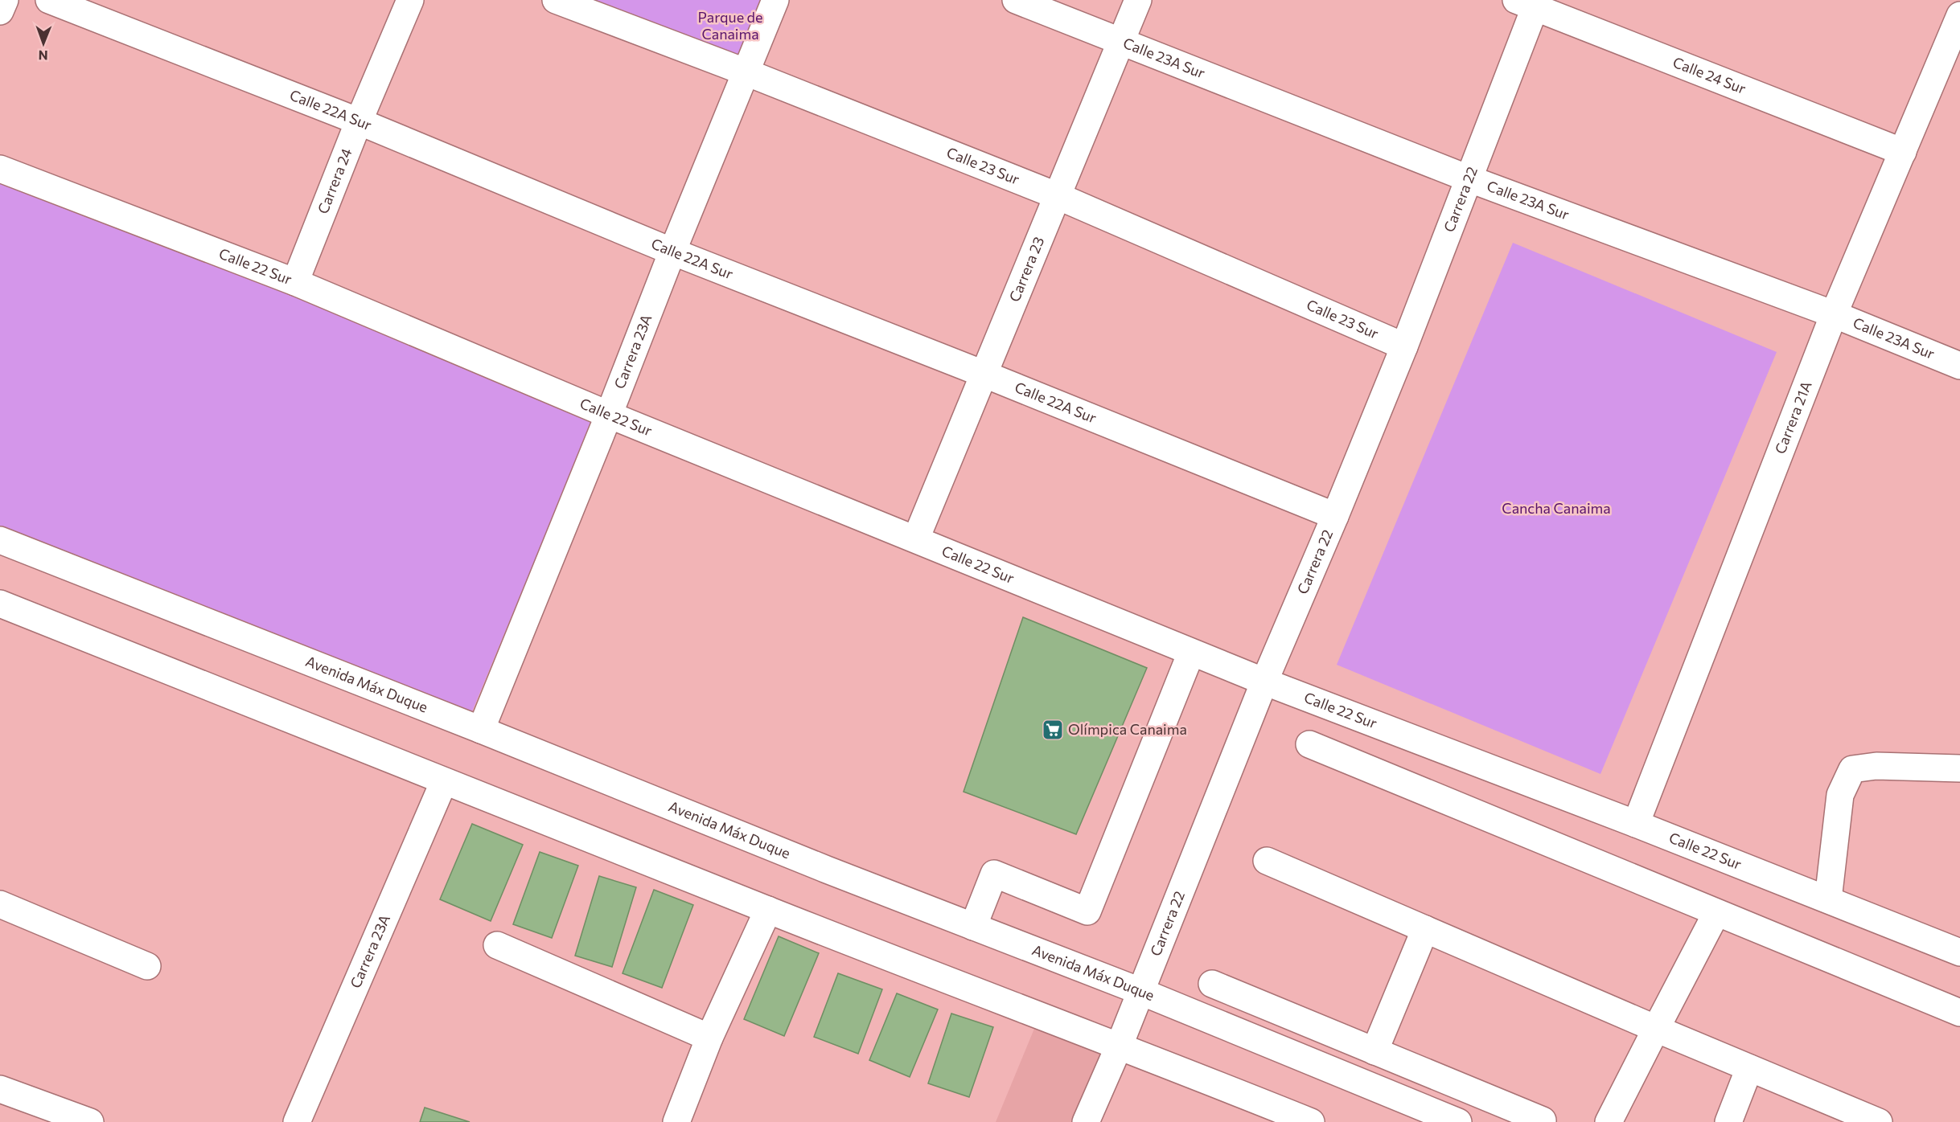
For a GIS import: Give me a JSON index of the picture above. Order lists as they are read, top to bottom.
{
  "streets": {
    "street": [
      "Calle 23A Sur",
      "Calle 24 Sur",
      "Calle 22A Sur",
      "Calle 23 Sur",
      "Carrera 24",
      "Carrera 22",
      "Calle 22 Sur",
      "Carrera 23",
      "Carrera 23A",
      "Carrera 21A",
      "Avenida Máx Duque"
    ]
  },
  "crossings": [
    ["Calle 23A Sur", "Carrera 22"],
    ["Calle 23A Sur", "Carrera 23"],
    ["Calle 23A Sur", "Carrera 21A"],
    ["Calle 24 Sur", "Carrera 22"],
    ["Calle 24 Sur", "Carrera 21A"],
    ["Calle 22A Sur", "Carrera 24"],
    ["Calle 22A Sur", "Carrera 22"],
    ["Calle 22A Sur", "Carrera 23"],
    ["Calle 22A Sur", "Carrera 23A"],
    ["Calle 23 Sur", "Carrera 22"],
    ["Calle 23 Sur", "Carrera 23"],
    ["Calle 23 Sur", "Carrera 23A"],
    ["Carrera 24", "Calle 22 Sur"],
    ["Carrera 22", "Calle 22 Sur"],
    ["Carrera 22", "Avenida Máx Duque"],
    ["Calle 22 Sur", "Carrera 23"],
    ["Calle 22 Sur", "Carrera 23A"],
    ["Calle 22 Sur", "Carrera 21A"],
    ["Carrera 23A", "Avenida Máx Duque"]
  ],
  "parks": ["Parque de Canaima", "Cancha Canaima"],
  "places": {
    "supermarket": ["Olímpica Canaima"]
  },
  "north": "bottom"
}
